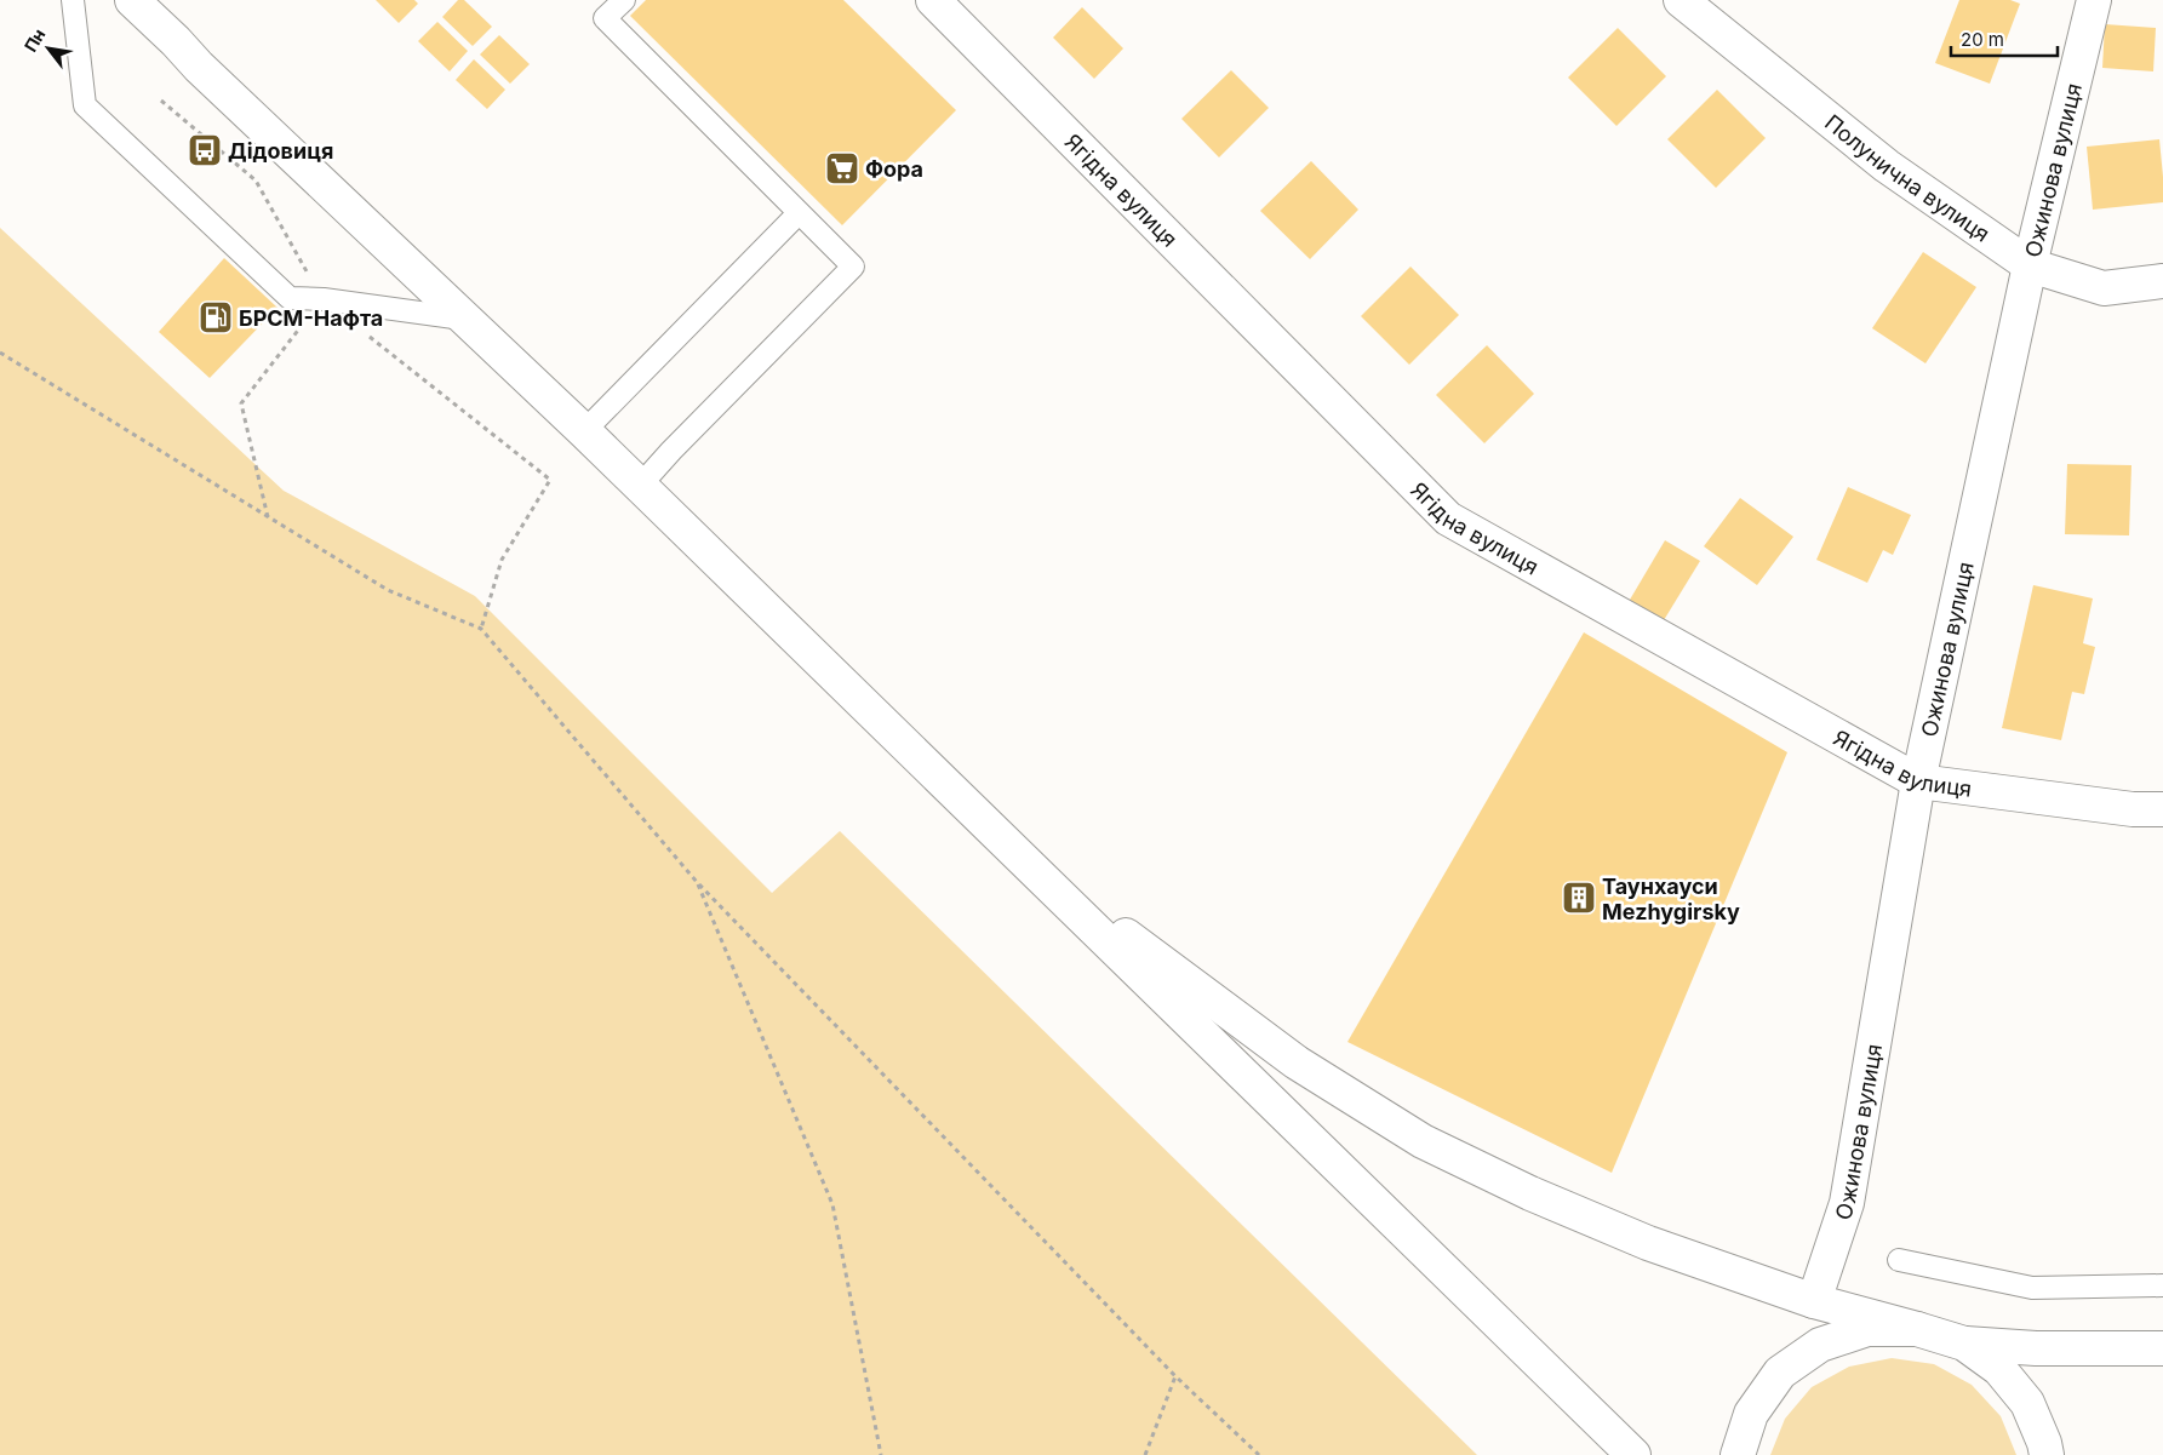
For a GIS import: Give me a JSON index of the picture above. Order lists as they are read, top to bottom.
{
  "streets": {
    "main road": ["Ожинова вулиця", "Полунична вулиця", "Ягідна вулиця"]
  },
  "crossings": [
    ["Ожинова вулиця", "Полунична вулиця"],
    ["Ожинова вулиця", "Ягідна вулиця"]
  ],
  "places": {
    "bus stop": ["Дідовиця"],
    "supermarket": ["Фора"],
    "fuel station": ["БРСМ-Нафта"],
    "building": ["Таунхауси Mezhygirsky"]
  },
  "scale_bar": "20 m",
  "north": "top left"
}
